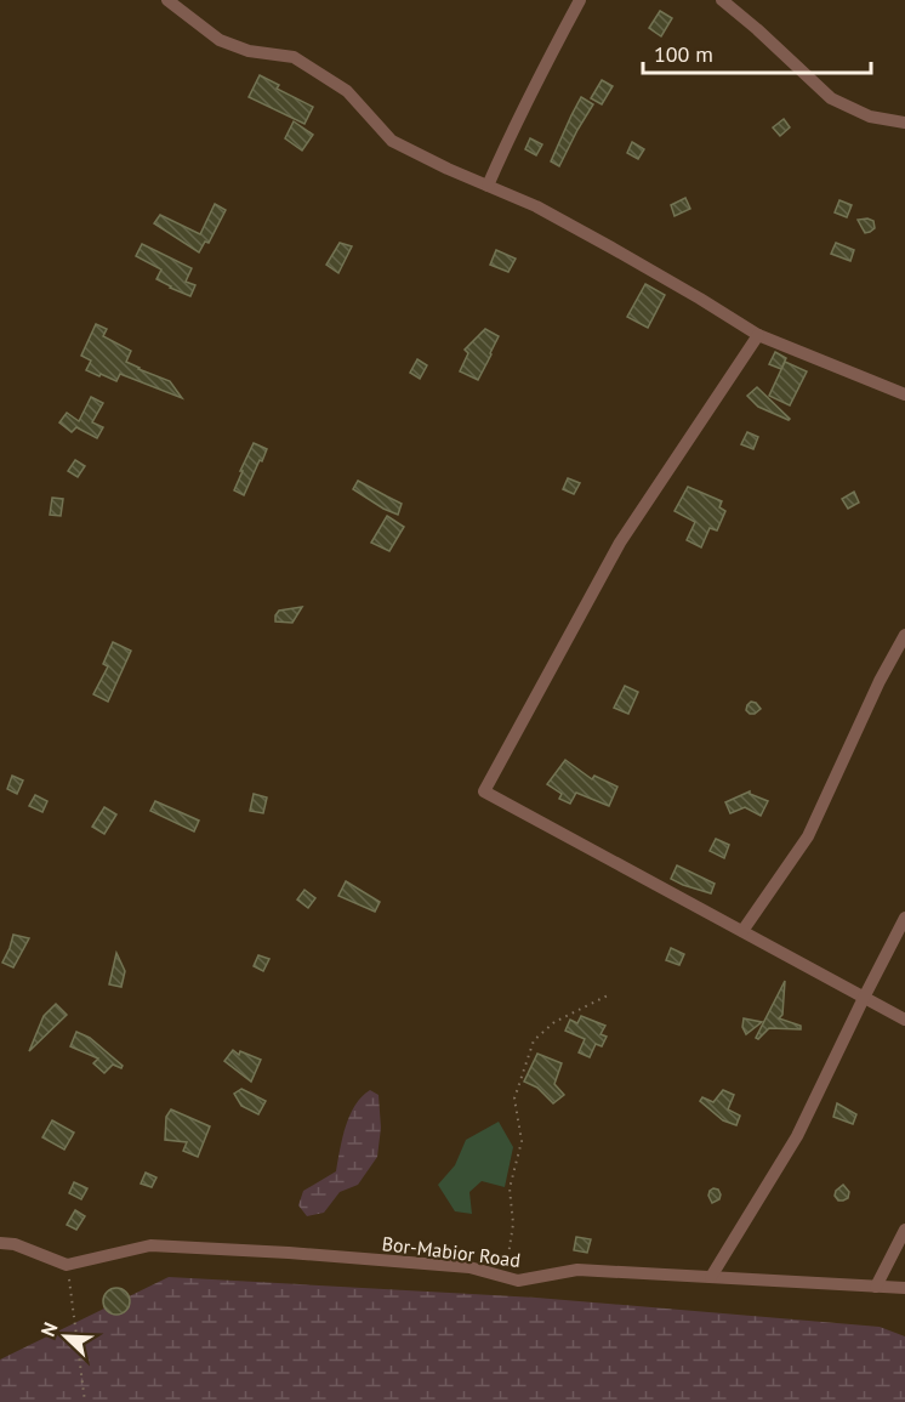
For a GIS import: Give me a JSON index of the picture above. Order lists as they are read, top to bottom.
{
  "streets": {
    "street": ["Bor-Mabior Road"]
  },
  "scale_bar": "100 m",
  "north": "top left"
}
